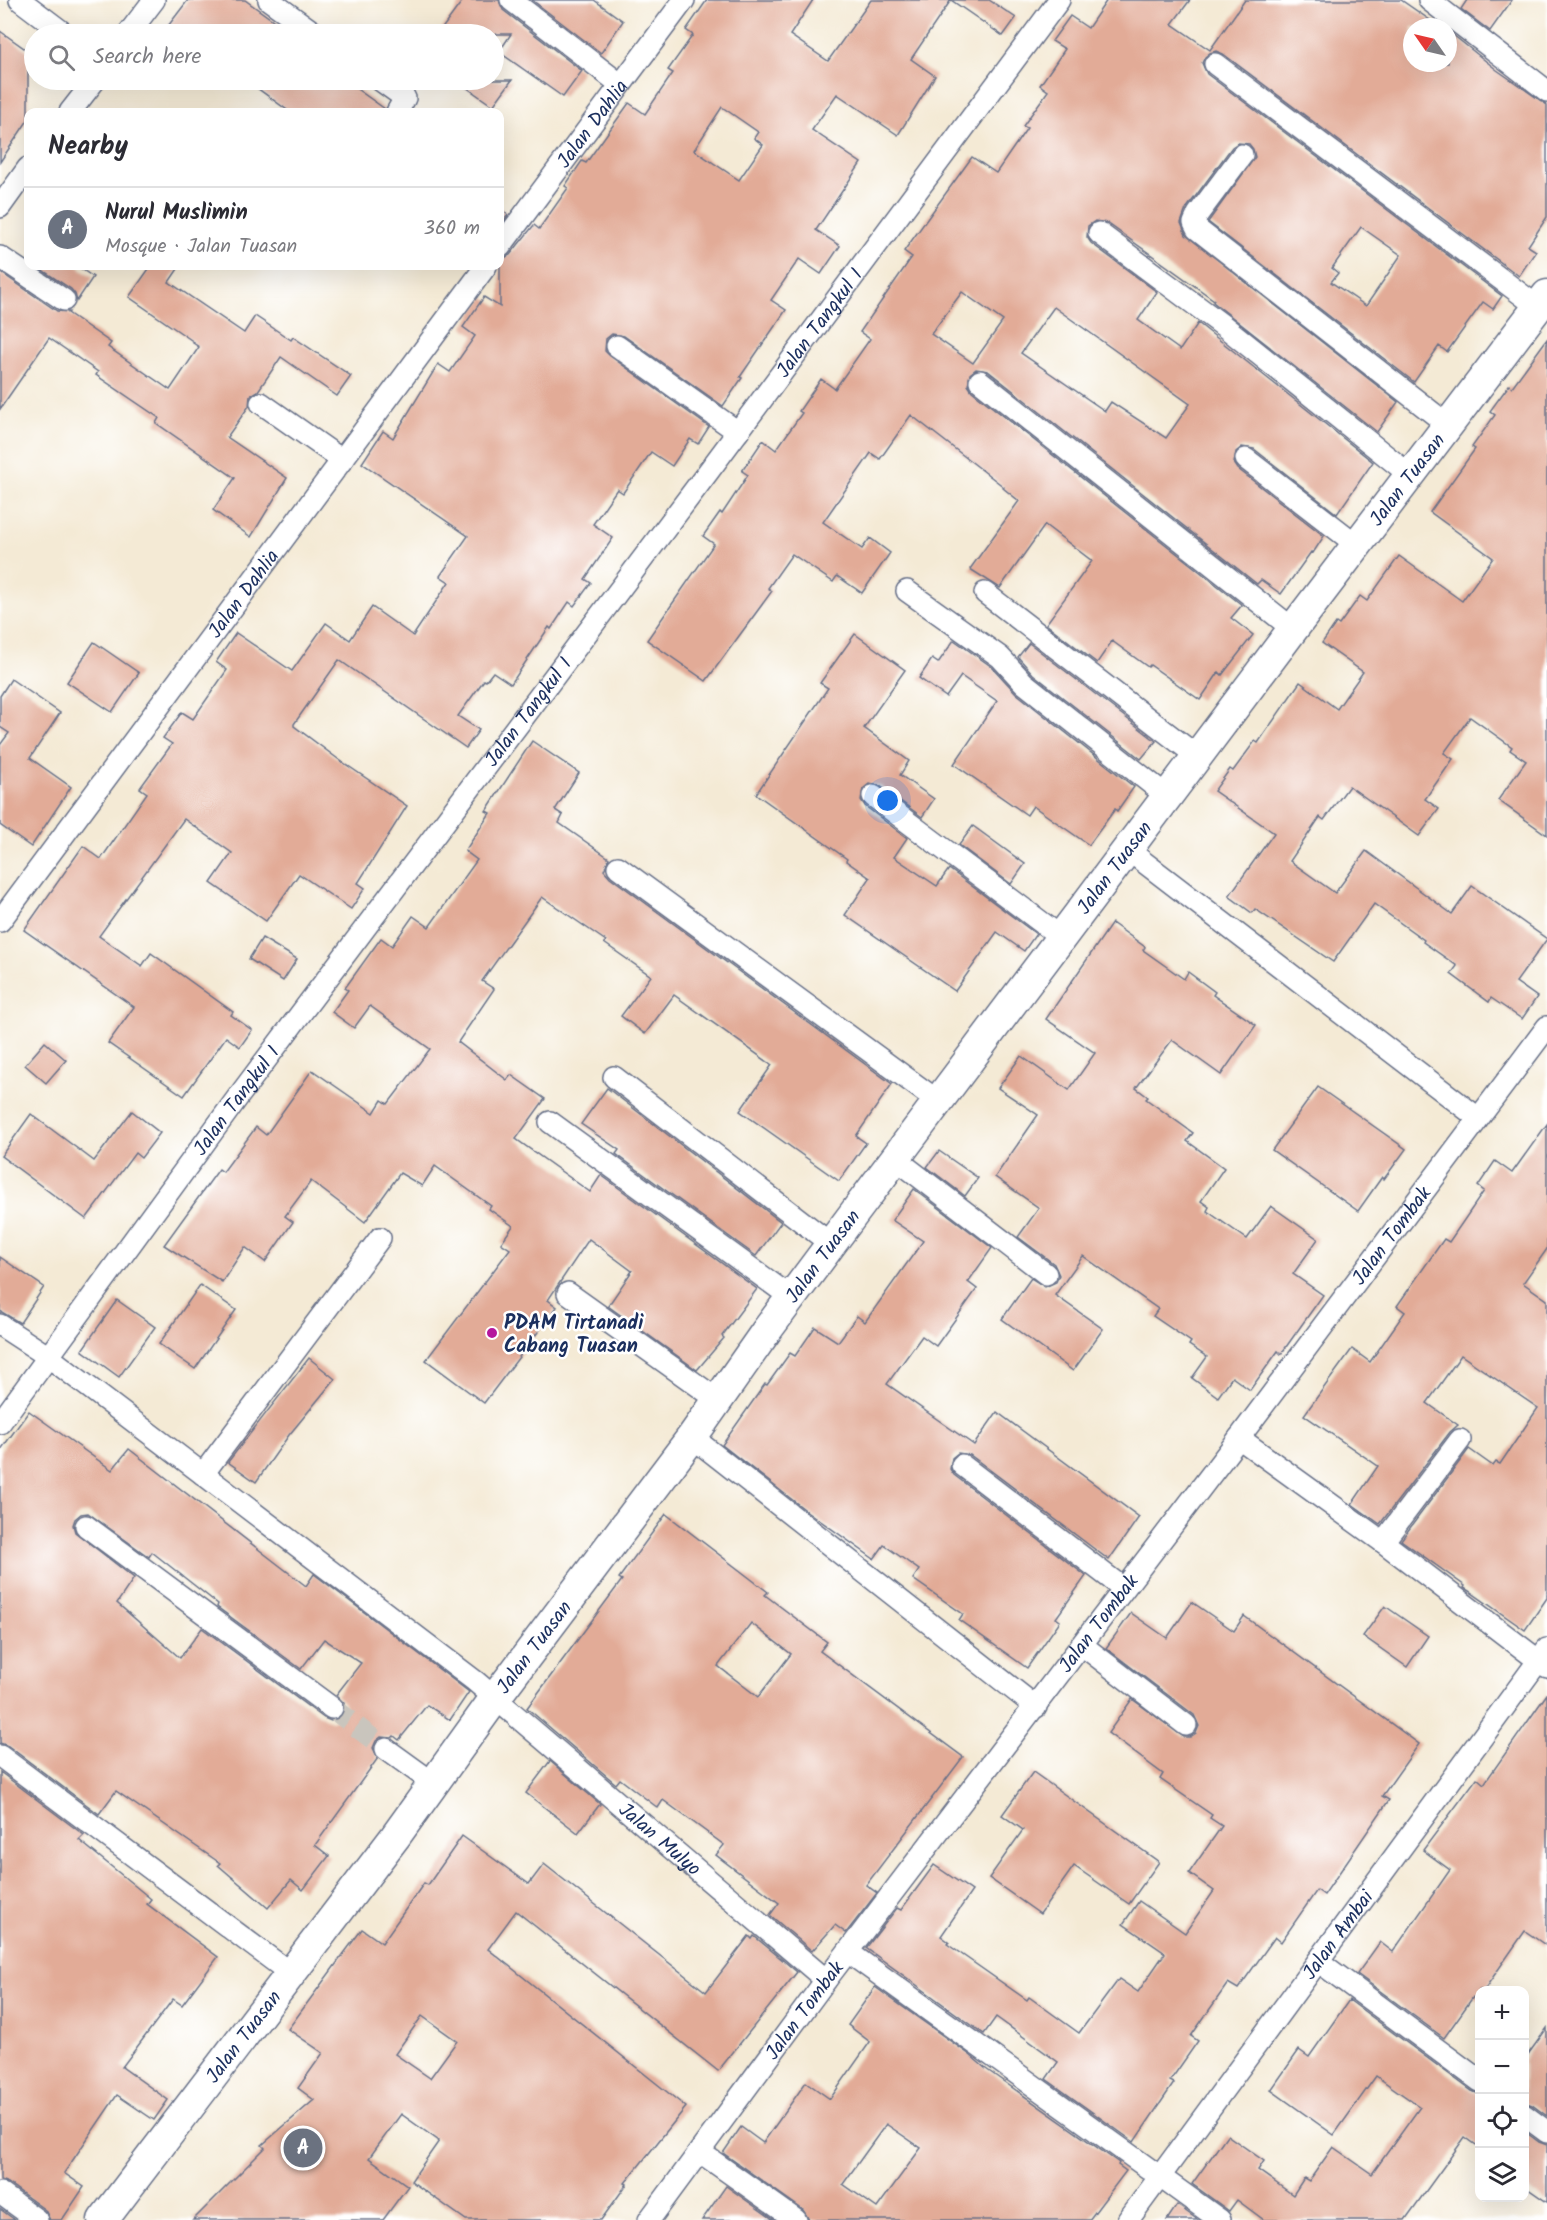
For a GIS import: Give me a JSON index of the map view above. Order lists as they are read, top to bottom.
{
  "streets": {
    "street": [
      "Jalan Dahlia",
      "Jalan Tangkul I",
      "Jalan Tuasan",
      "Jalan Tombak",
      "Jalan Mulyo",
      "Jalan Ambai"
    ]
  },
  "crossings": [
    ["Jalan Tangkul I", "Jalan Mulyo"],
    ["Jalan Tuasan", "Jalan Mulyo"],
    ["Jalan Tombak", "Jalan Mulyo"]
  ],
  "places": ["PDAM Tirtanadi Cabang Tuasan"],
  "north": "top left",
  "page": {
    "search": "Search here",
    "heading": "Nearby",
    "list": [
      {
        "mark": "A",
        "name": "Nurul Muslimin",
        "note": "Mosque · Jalan Tuasan",
        "value": "360 m"
      }
    ],
    "map_buttons": ["+", "−"],
    "pins": "A"
  }
}
